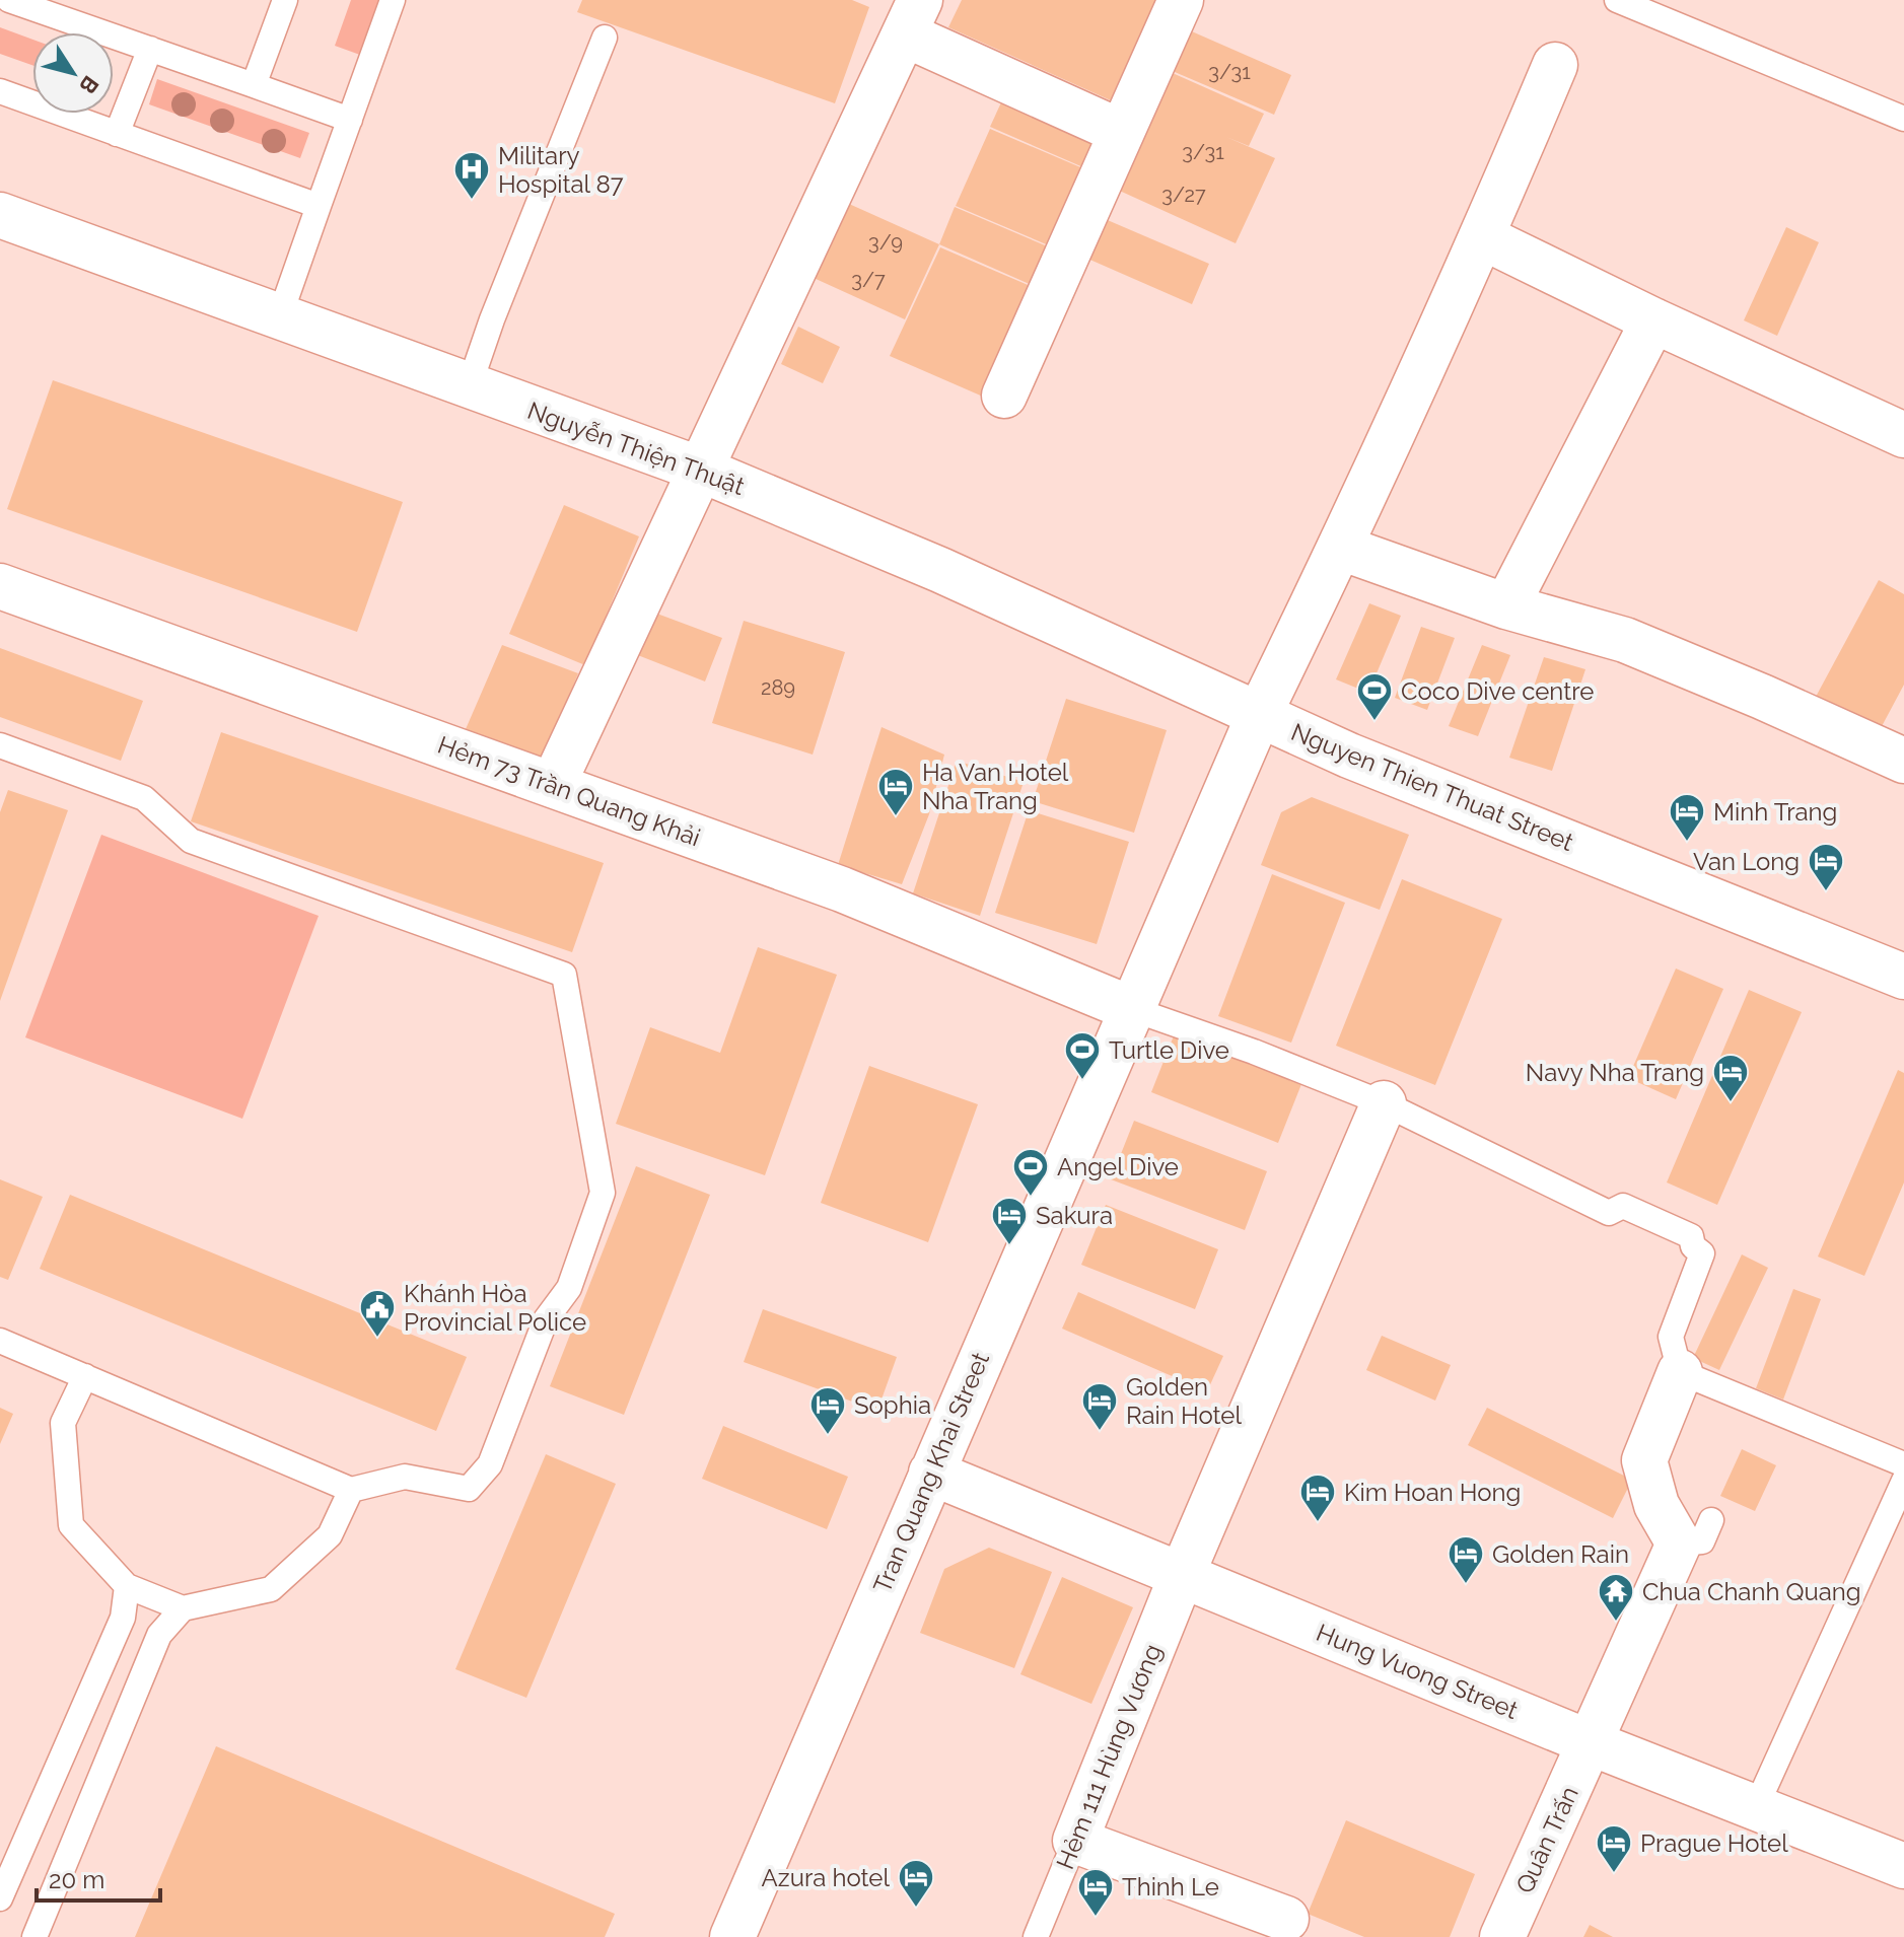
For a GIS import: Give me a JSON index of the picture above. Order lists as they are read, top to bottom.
{
  "streets": {
    "street": [
      "Nguyễn Thiện Thuật",
      "Nguyen Thien Thuat Street",
      "Hẻm 73 Trần Quang Khải",
      "Tran Quang Khai Street",
      "Hung Vuong Street",
      "Hẻm 111 Hùng Vương",
      "Quân Trấn"
    ]
  },
  "crossings": [
    ["Nguyễn Thiện Thuật", "Nguyen Thien Thuat Street"],
    ["Nguyen Thien Thuat Street", "Hẻm 73 Trần Quang Khải"],
    ["Nguyen Thien Thuat Street", "Tran Quang Khai Street"],
    ["Hẻm 73 Trần Quang Khải", "Tran Quang Khai Street"],
    ["Tran Quang Khai Street", "Hung Vuong Street"],
    ["Hung Vuong Street", "Hẻm 111 Hùng Vương"],
    ["Hung Vuong Street", "Quân Trấn"]
  ],
  "places": {
    "hospital": ["Military Hospital 87"],
    "sports": ["Coco Dive centre", "Turtle Dive", "Angel Dive"],
    "hotel": [
      "Ha Van Hotel Nha Trang",
      "Minh Trang",
      "Van Long",
      "Navy Nha Trang",
      "Sakura",
      "Golden Rain Hotel",
      "Sophia",
      "Kim Hoan Hong",
      "Golden Rain",
      "Prague Hotel",
      "Azura hotel",
      "Thinh Le"
    ],
    "public building": ["Khánh Hòa Provincial Police"],
    "temple": ["Chua Chanh Quang"]
  },
  "house_numbers": [
    "3/31",
    "3/31",
    "3/27",
    "3/9",
    "3/7",
    "289"
  ],
  "scale_bar": "20 m",
  "north": "bottom right"
}
